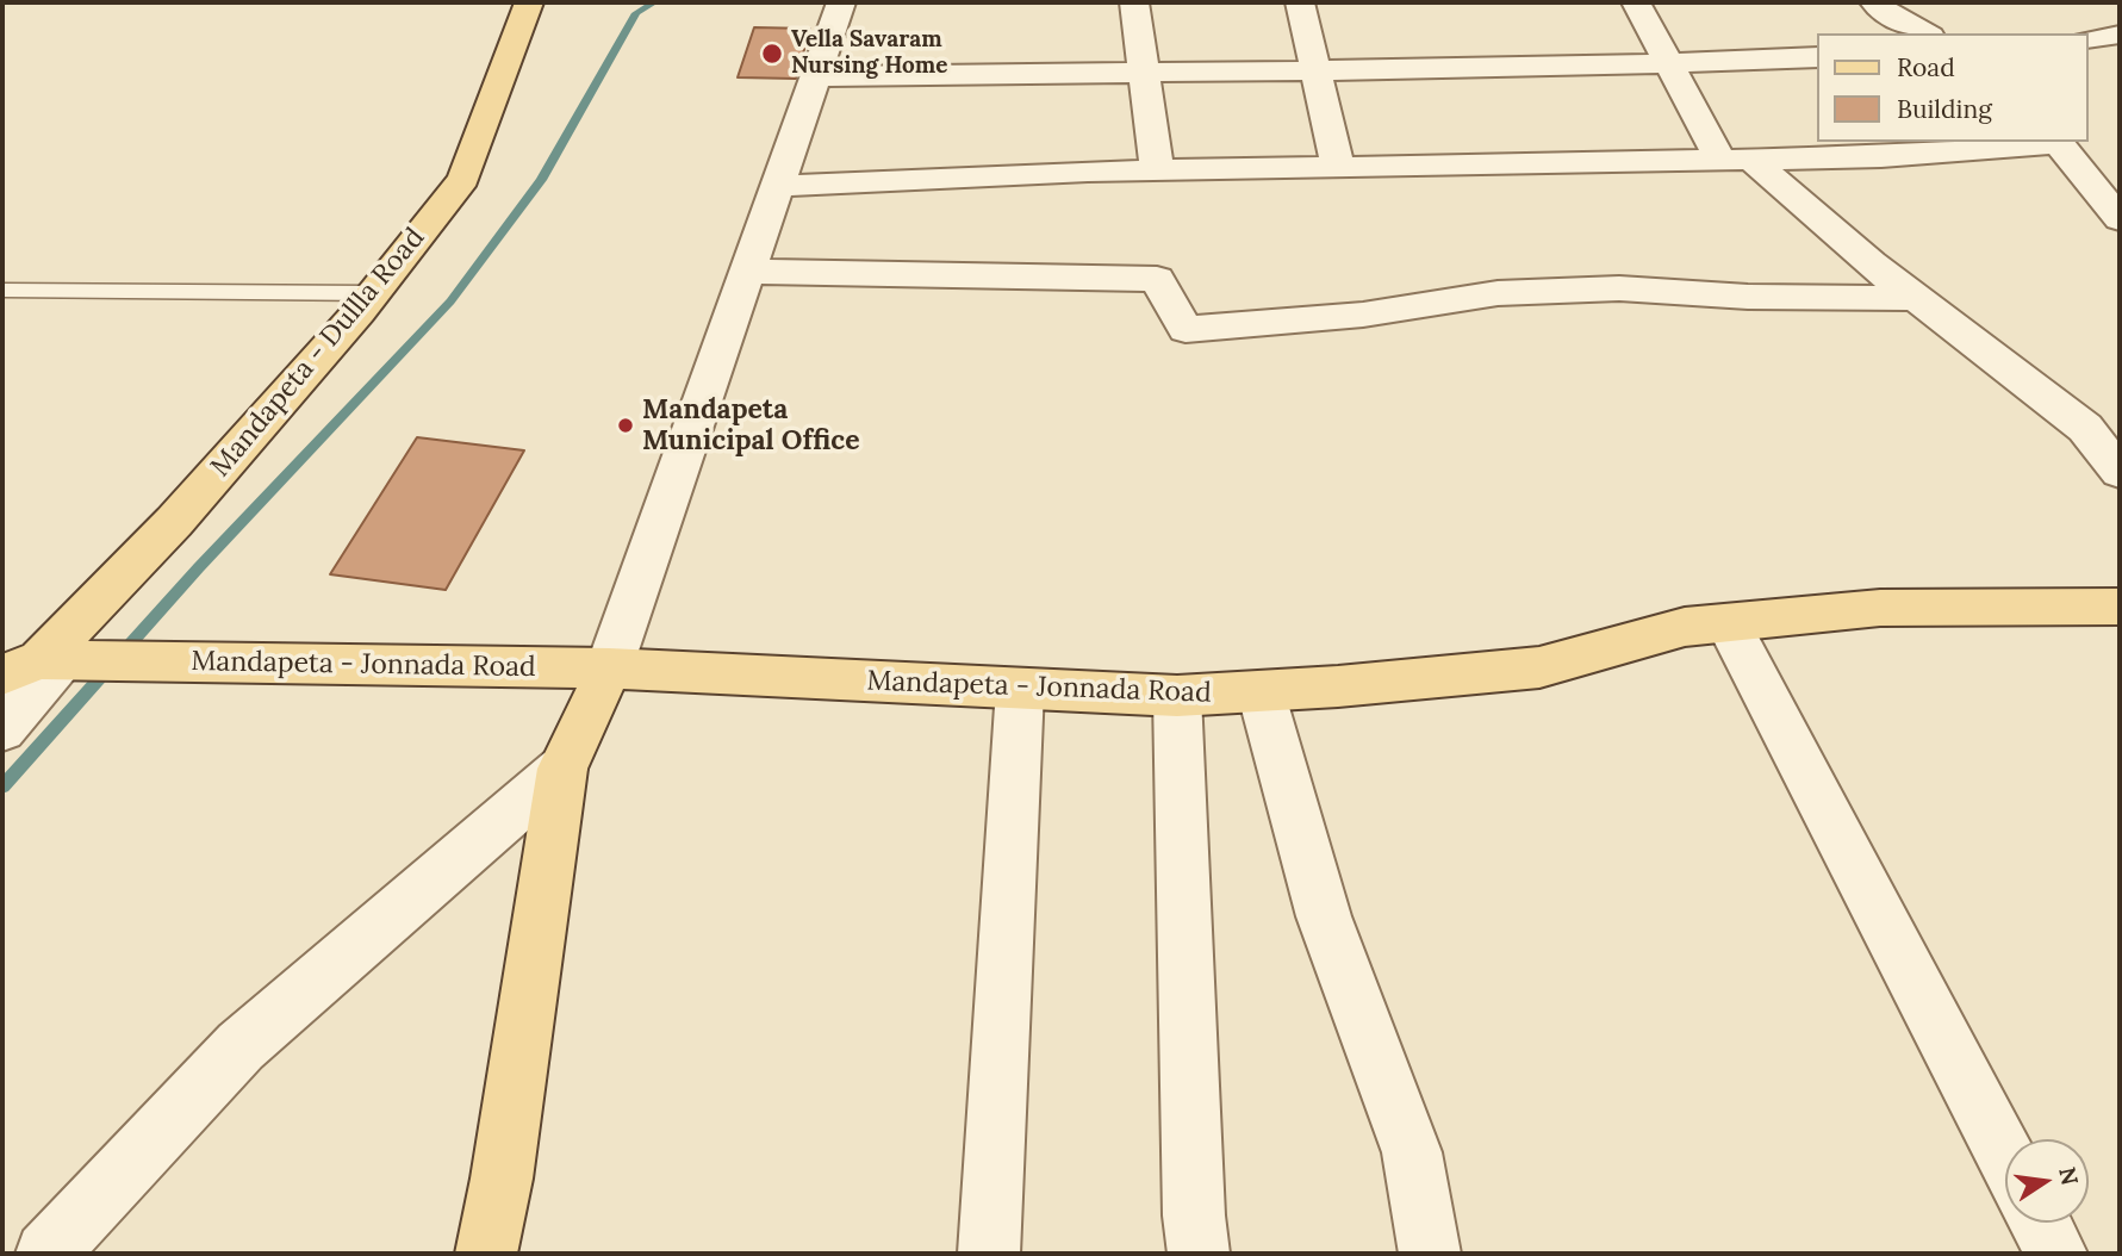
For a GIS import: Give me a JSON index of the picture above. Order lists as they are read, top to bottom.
{
  "streets": {
    "main road": ["Mandapeta - Dullla Road", "Mandapeta - Jonnada Road"]
  },
  "crossings": [
    ["Mandapeta - Dullla Road", "Mandapeta - Jonnada Road"]
  ],
  "places": ["Vella Savaram Nursing Home", "Mandapeta Municipal Office"],
  "legend": ["Road", "Building"],
  "north": "right"
}
